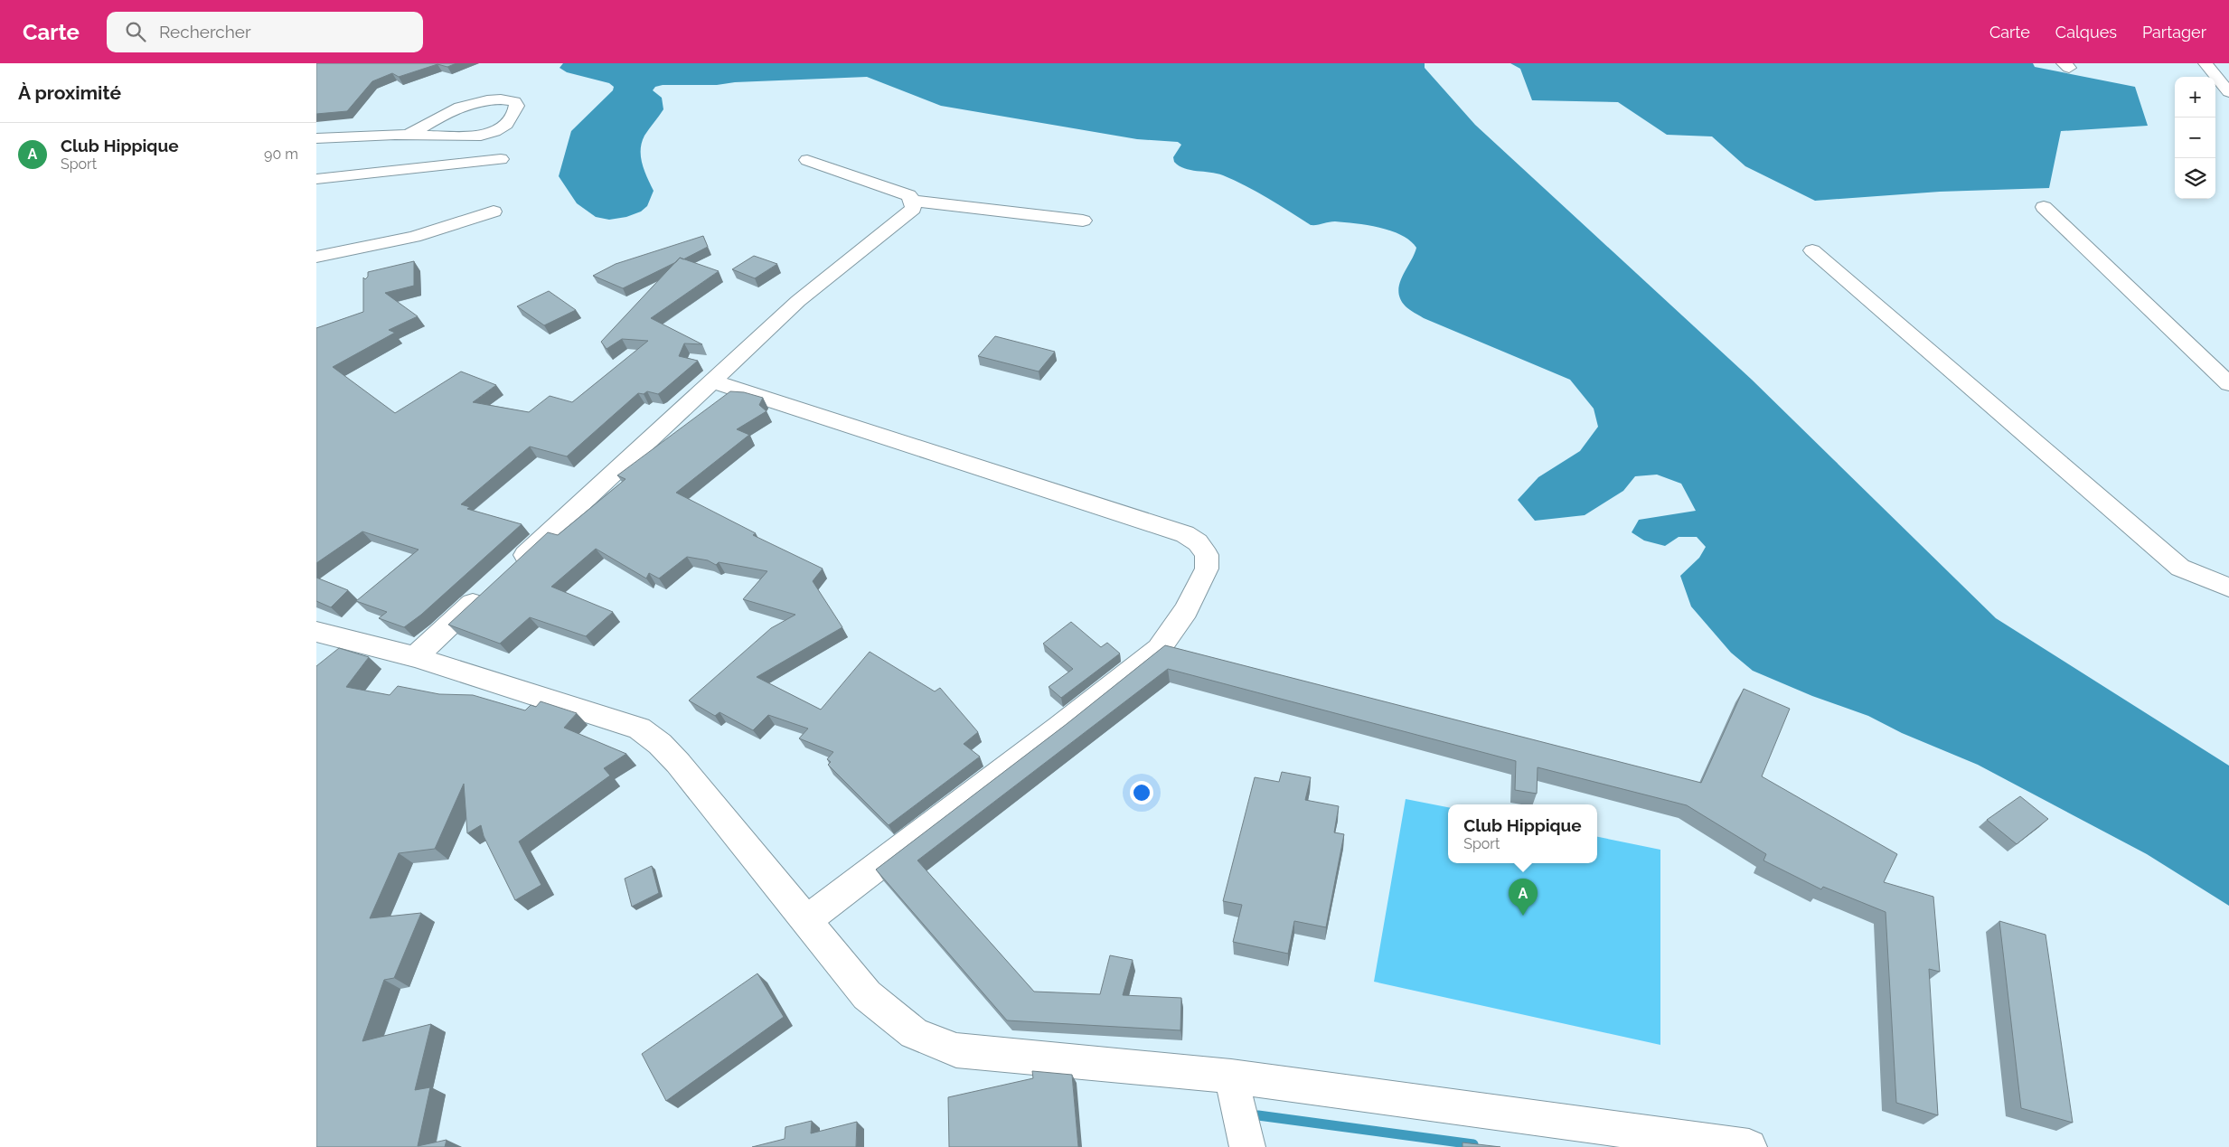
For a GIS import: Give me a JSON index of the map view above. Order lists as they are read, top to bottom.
{
  "page": {
    "header": "Carte",
    "search": "Rechercher",
    "nav": ["Carte", "Calques", "Partager"],
    "heading": "À proximité",
    "map_buttons": ["+", "−"],
    "list": [
      {
        "mark": "A",
        "name": "Club Hippique",
        "note": "Sport",
        "value": "90 m"
      }
    ],
    "popup": ["Club Hippique", "Sport"],
    "pins": "A"
  }
}
